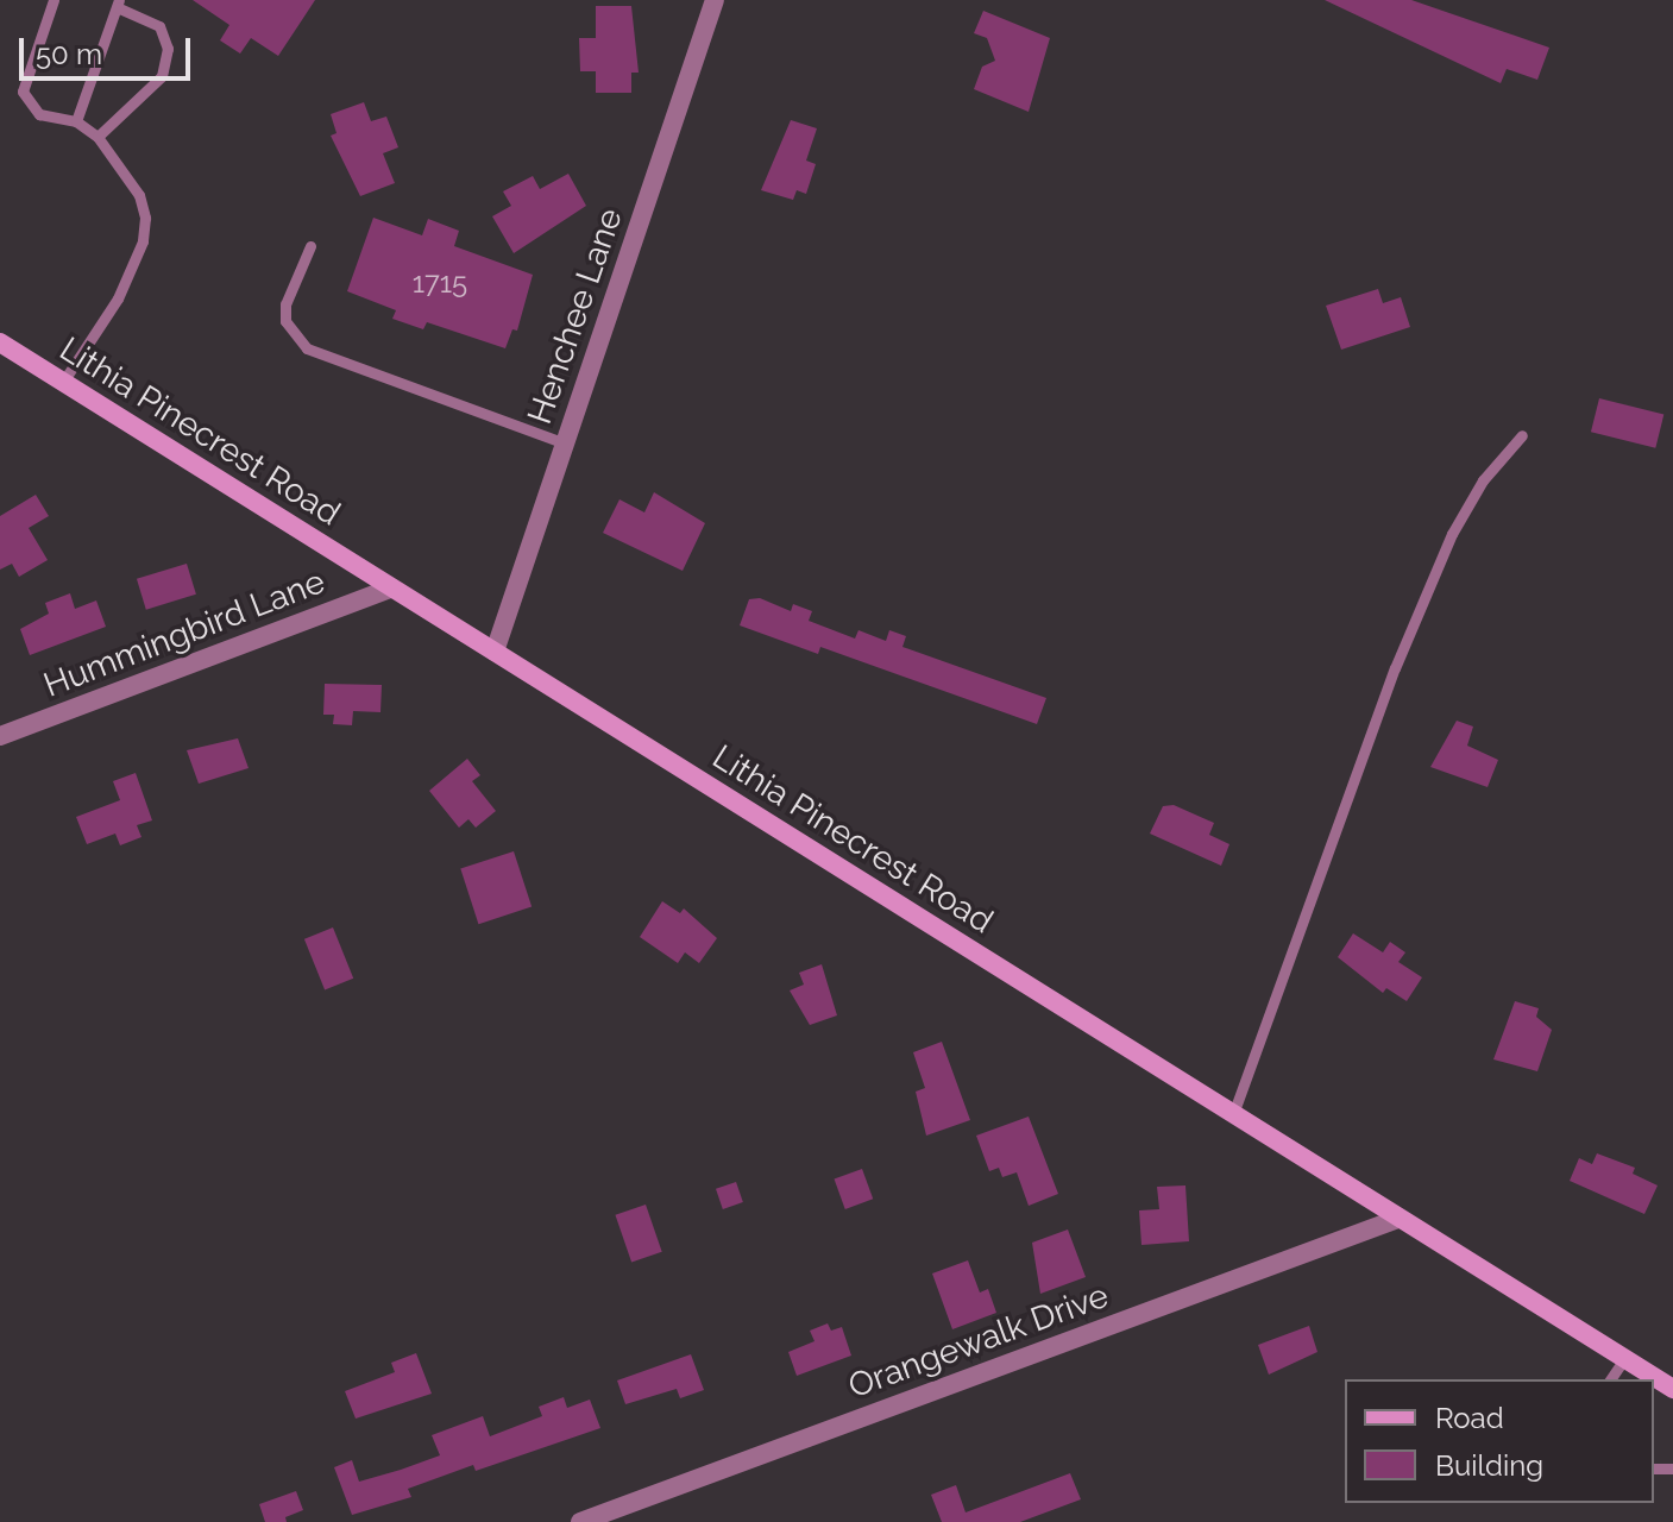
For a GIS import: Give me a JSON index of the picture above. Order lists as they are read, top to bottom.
{
  "streets": {
    "main road": ["Lithia Pinecrest Road"],
    "street": ["Henchee Lane", "Hummingbird Lane", "Orangewalk Drive"]
  },
  "crossings": [
    ["Henchee Lane", "Lithia Pinecrest Road"],
    ["Lithia Pinecrest Road", "Hummingbird Lane"],
    ["Lithia Pinecrest Road", "Orangewalk Drive"]
  ],
  "house_numbers": ["1715"],
  "legend": ["Road", "Building"],
  "scale_bar": "50 m"
}
